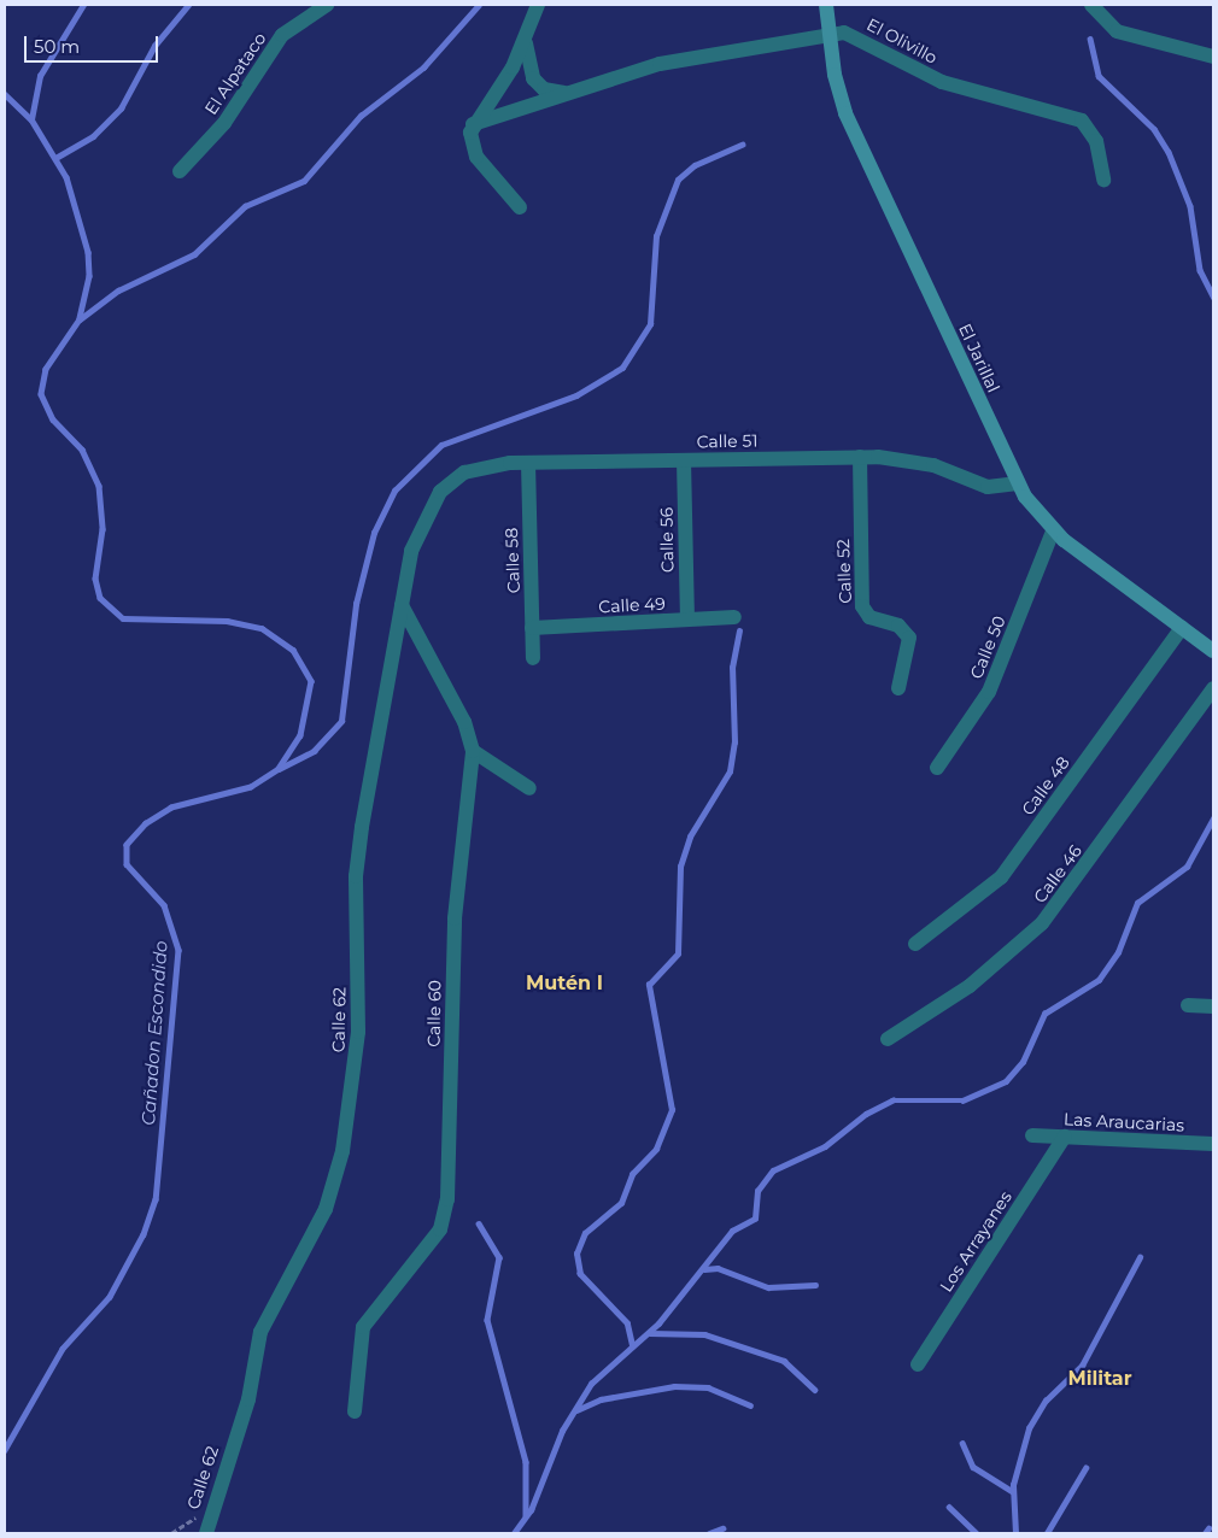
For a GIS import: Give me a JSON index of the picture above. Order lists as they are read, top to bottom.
{
  "streets": {
    "street": [
      "El Olivillo",
      "El Alpataco",
      "El Jarillal",
      "Calle 51",
      "Calle 56",
      "Calle 58",
      "Calle 52",
      "Calle 49",
      "Calle 50",
      "Calle 48",
      "Calle 46",
      "Calle 60",
      "Calle 62",
      "Las Araucarias",
      "Los Arrayanes"
    ]
  },
  "crossings": [
    ["El Olivillo", "El Jarillal"],
    ["El Jarillal", "Calle 51"],
    ["El Jarillal", "Calle 50"],
    ["El Jarillal", "Calle 48"],
    ["Calle 51", "Calle 56"],
    ["Calle 51", "Calle 58"],
    ["Calle 51", "Calle 52"],
    ["Calle 51", "Calle 62"],
    ["Calle 56", "Calle 49"],
    ["Calle 58", "Calle 49"],
    ["Calle 60", "Calle 62"],
    ["Las Araucarias", "Los Arrayanes"]
  ],
  "districts": ["Mutén I", "Militar"],
  "water": ["Cañadon Escondido"],
  "scale_bar": "50 m"
}
